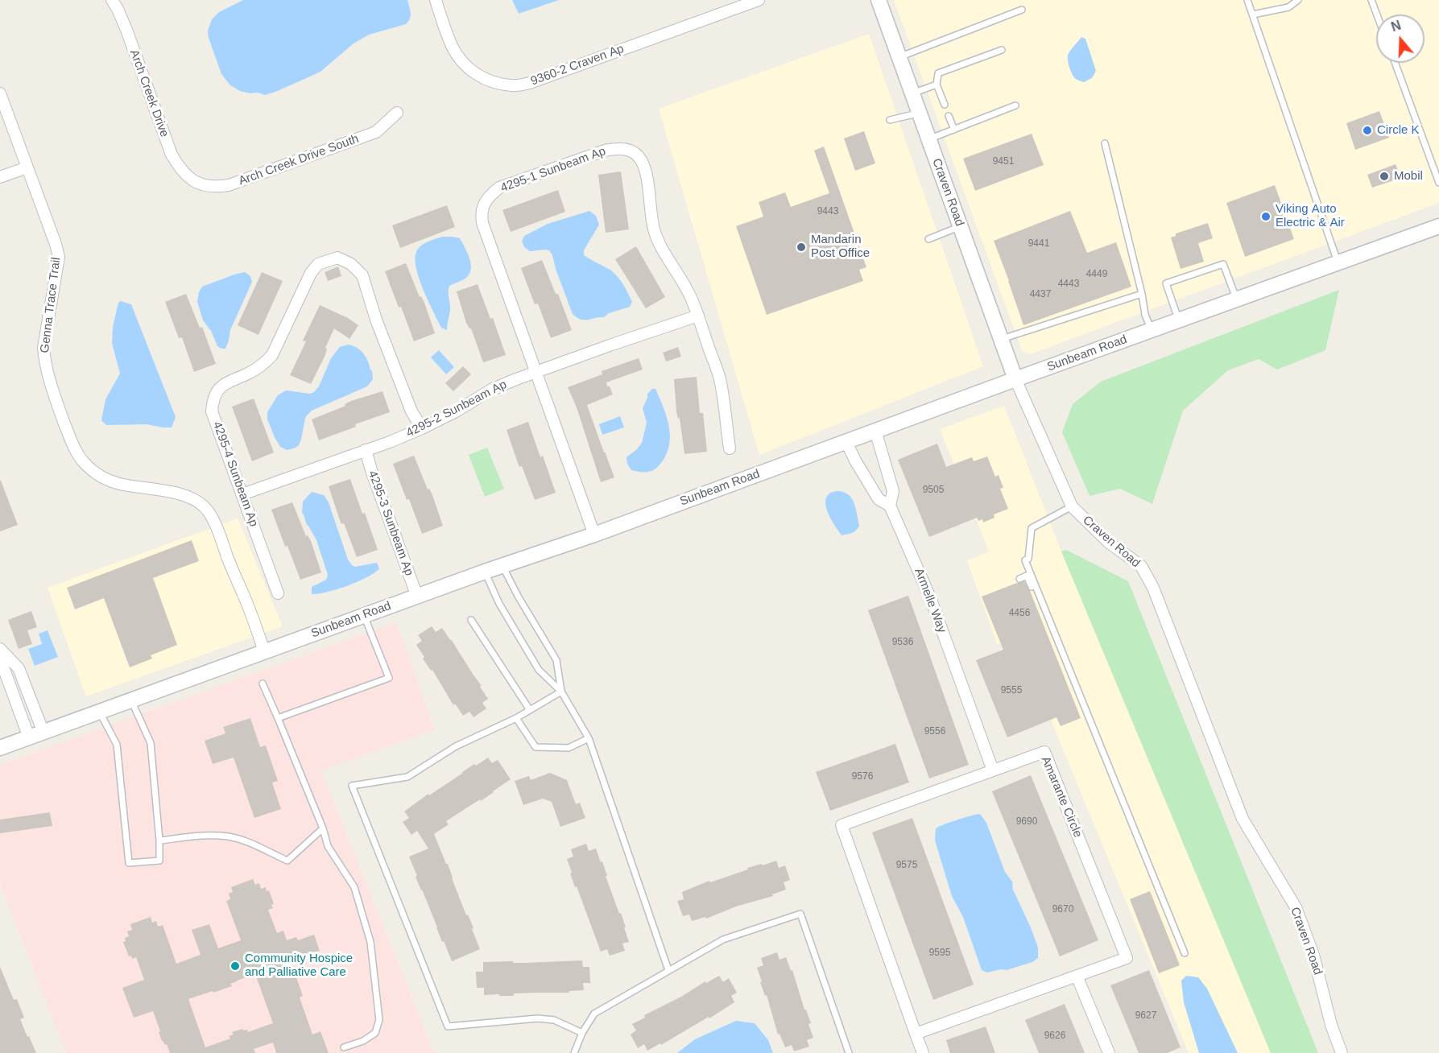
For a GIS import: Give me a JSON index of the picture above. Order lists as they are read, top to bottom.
{
  "streets": {
    "street": [
      "9360-2 Craven Ap",
      "Arch Creek Drive",
      "Arch Creek Drive South",
      "4295-1 Sunbeam Ap",
      "Craven Road",
      "Genna Trace Trail",
      "Sunbeam Road",
      "4295-2 Sunbeam Ap",
      "4295-4 Sunbeam Ap",
      "4295-3 Sunbeam Ap",
      "Armelle Way",
      "Amarante Circle"
    ]
  },
  "crossings": [
    ["Arch Creek Drive", "Arch Creek Drive South"],
    ["4295-1 Sunbeam Ap", "Sunbeam Road"],
    ["4295-1 Sunbeam Ap", "4295-2 Sunbeam Ap"],
    ["Craven Road", "Sunbeam Road"],
    ["Genna Trace Trail", "Sunbeam Road"],
    ["Sunbeam Road", "4295-3 Sunbeam Ap"],
    ["Sunbeam Road", "Armelle Way"],
    ["4295-2 Sunbeam Ap", "4295-4 Sunbeam Ap"],
    ["4295-2 Sunbeam Ap", "4295-3 Sunbeam Ap"],
    ["Armelle Way", "Amarante Circle"]
  ],
  "places": [
    "Circle K",
    "Mobil",
    "Viking Auto Electric & Air",
    "Mandarin Post Office",
    "Community Hospice and Palliative Care"
  ],
  "house_numbers": [
    "9451",
    "9443",
    "9441",
    "4449",
    "4443",
    "4437",
    "9505",
    "4456",
    "9536",
    "9555",
    "9556",
    "9576",
    "9690",
    "9575",
    "9670",
    "9595",
    "9627",
    "9626"
  ],
  "north": "top"
}
